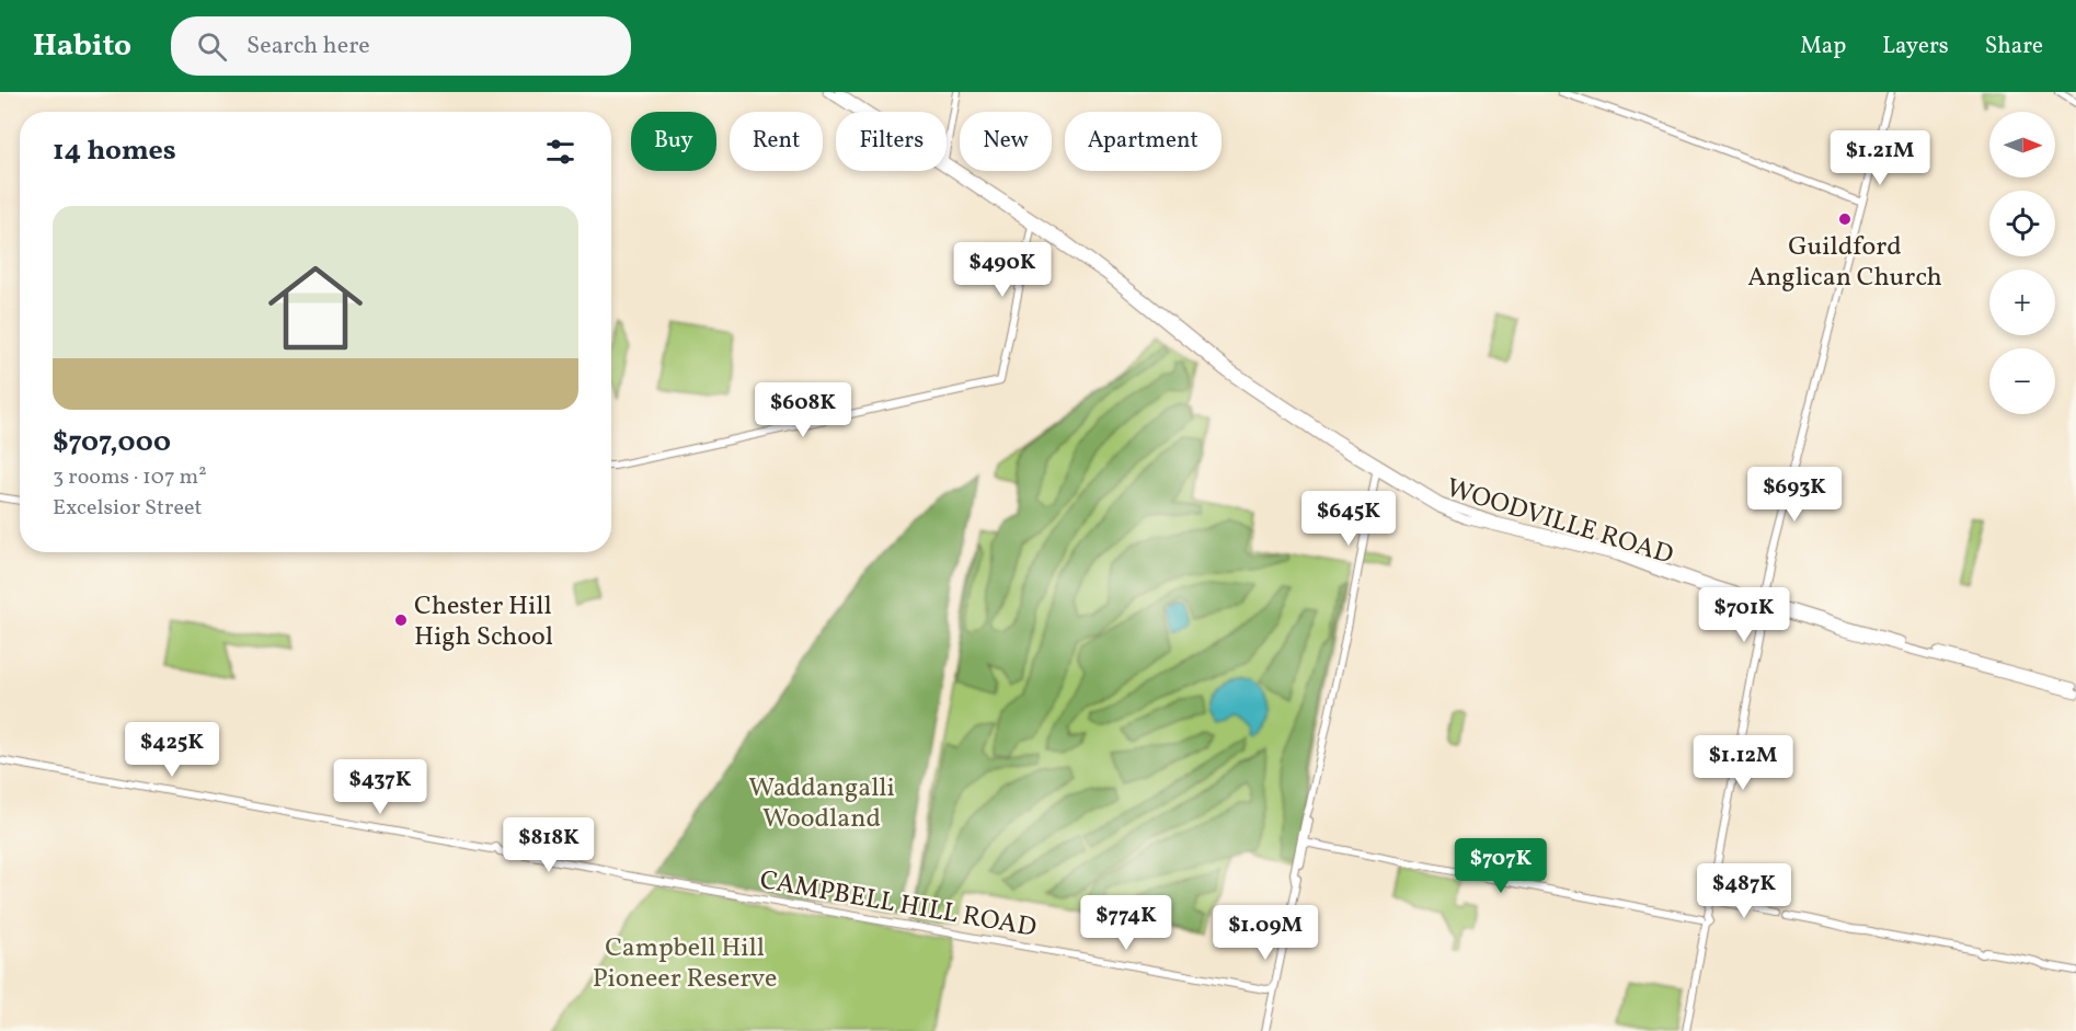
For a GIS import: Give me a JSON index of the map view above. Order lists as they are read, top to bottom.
{
  "streets": {
    "main road": ["WOODVILLE ROAD"],
    "street": ["CAMPBELL HILL ROAD"]
  },
  "parks": ["Waddangalli Woodland", "Campbell Hill Pioneer Reserve"],
  "places": ["Guildford Anglican Church", "Chester Hill High School"],
  "north": "right",
  "page": {
    "header": "Habito",
    "search": "Search here",
    "nav": ["Map", "Layers", "Share"],
    "map_buttons": ["+", "−"],
    "chip": [
      "Buy",
      "Rent",
      "Filters",
      "New",
      "Apartment"
    ],
    "heading": "14 homes",
    "price": [
      "$1.21M",
      "$490K",
      "$608K",
      "$693K",
      "$645K",
      "$701K",
      "$425K",
      "$1.12M",
      "$437K",
      "$818K",
      "$707K",
      "$487K",
      "$774K",
      "$1.09M"
    ],
    "list": [
      {
        "name": "$707,000",
        "note": "3 rooms · 107 m² · Excelsior Street"
      }
    ]
  }
}
